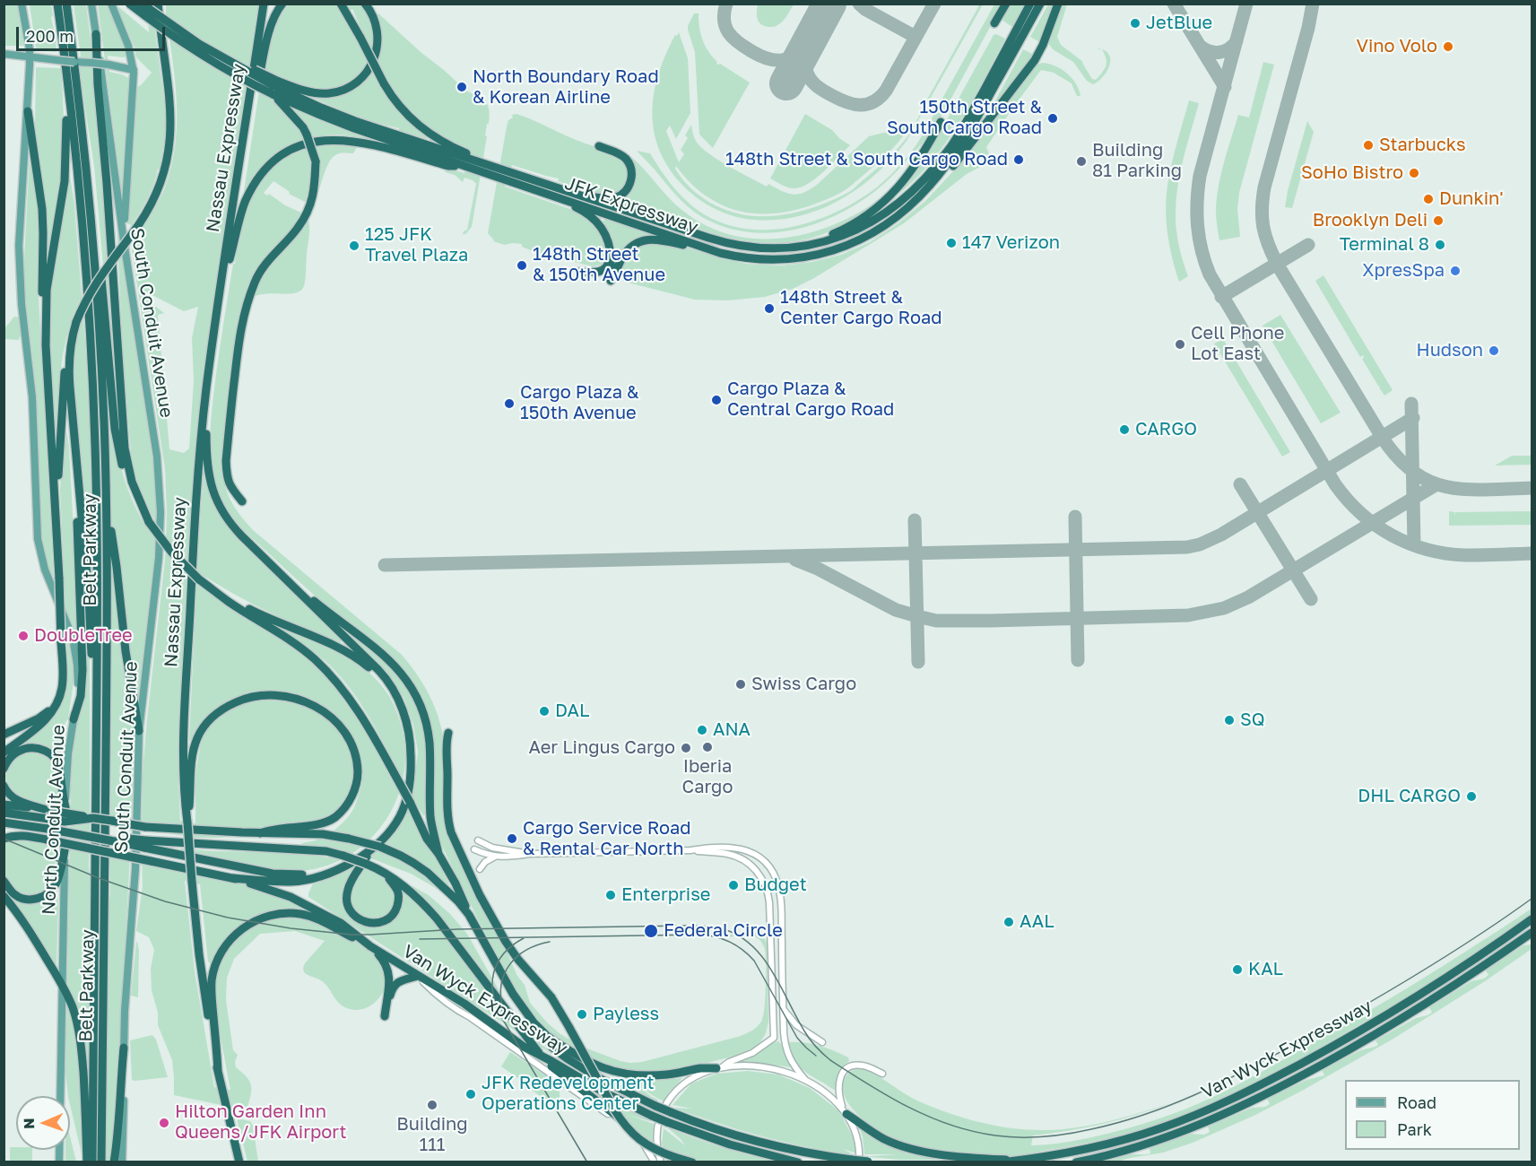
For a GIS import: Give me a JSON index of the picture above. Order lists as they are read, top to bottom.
{
  "streets": {
    "highway": [
      "Nassau Expressway",
      "JFK Expressway",
      "Belt Parkway",
      "Van Wyck Expressway"
    ],
    "main road": ["South Conduit Avenue", "North Conduit Avenue"]
  },
  "places": [
    "JetBlue",
    "Vino Volo",
    "North Boundary Road & Korean Airline",
    "150th Street & South Cargo Road",
    "Starbucks",
    "148th Street & South Cargo Road",
    "Building 81 Parking",
    "SoHo Bistro",
    "Dunkin'",
    "Brooklyn Deli",
    "147 Verizon",
    "Terminal 8",
    "125 JFK Travel Plaza",
    "148th Street & 150th Avenue",
    "XpresSpa",
    "148th Street & Center Cargo Road",
    "Cell Phone Lot East",
    "Hudson",
    "Cargo Plaza & Central Cargo Road",
    "Cargo Plaza & 150th Avenue",
    "CARGO",
    "DoubleTree",
    "Swiss Cargo",
    "DAL",
    "SQ",
    "ANA",
    "Iberia Cargo",
    "Aer Lingus Cargo",
    "DHL CARGO",
    "Cargo Service Road & Rental Car North",
    "Budget",
    "Enterprise",
    "AAL",
    "Federal Circle",
    "KAL",
    "Payless",
    "JFK Redevelopment Operations Center",
    "Building 111",
    "Hilton Garden Inn Queens/JFK Airport"
  ],
  "legend": ["Road", "Park"],
  "scale_bar": "200 m",
  "north": "left"
}
